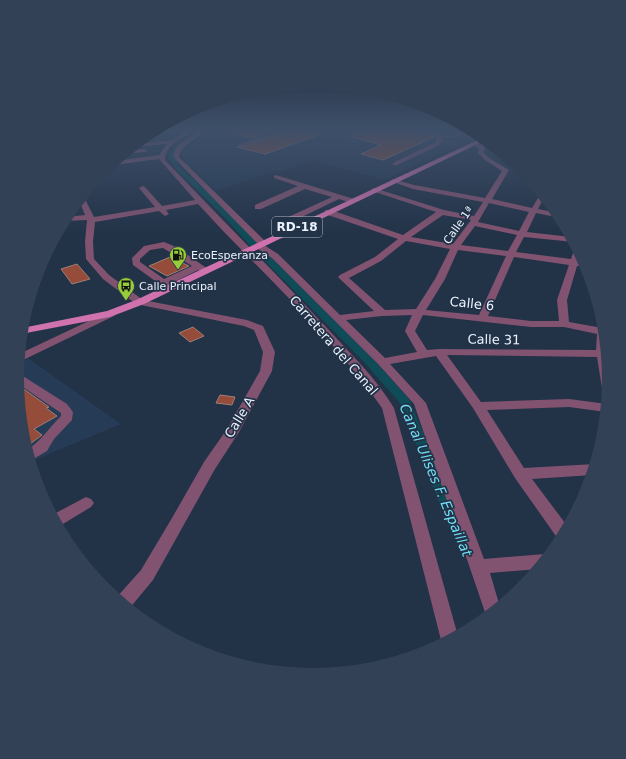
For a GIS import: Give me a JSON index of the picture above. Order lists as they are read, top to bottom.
{
  "streets": {
    "main road": ["RD-18"],
    "street": [
      "Calle 1ª",
      "Calle 6",
      "Calle 31",
      "Carretera del Canal",
      "Calle A"
    ]
  },
  "crossings": [
    ["Calle 1ª", "Calle 6"],
    ["Calle 1ª", "Calle 31"],
    ["RD-18", "Carretera del Canal"],
    ["Calle 6", "Carretera del Canal"],
    ["Calle 31", "Carretera del Canal"]
  ],
  "water": ["Canal Ulises F. Espaillat"],
  "places": {
    "fuel station": ["EcoEsperanza"],
    "bus stop": ["Calle Principal"]
  }
}
